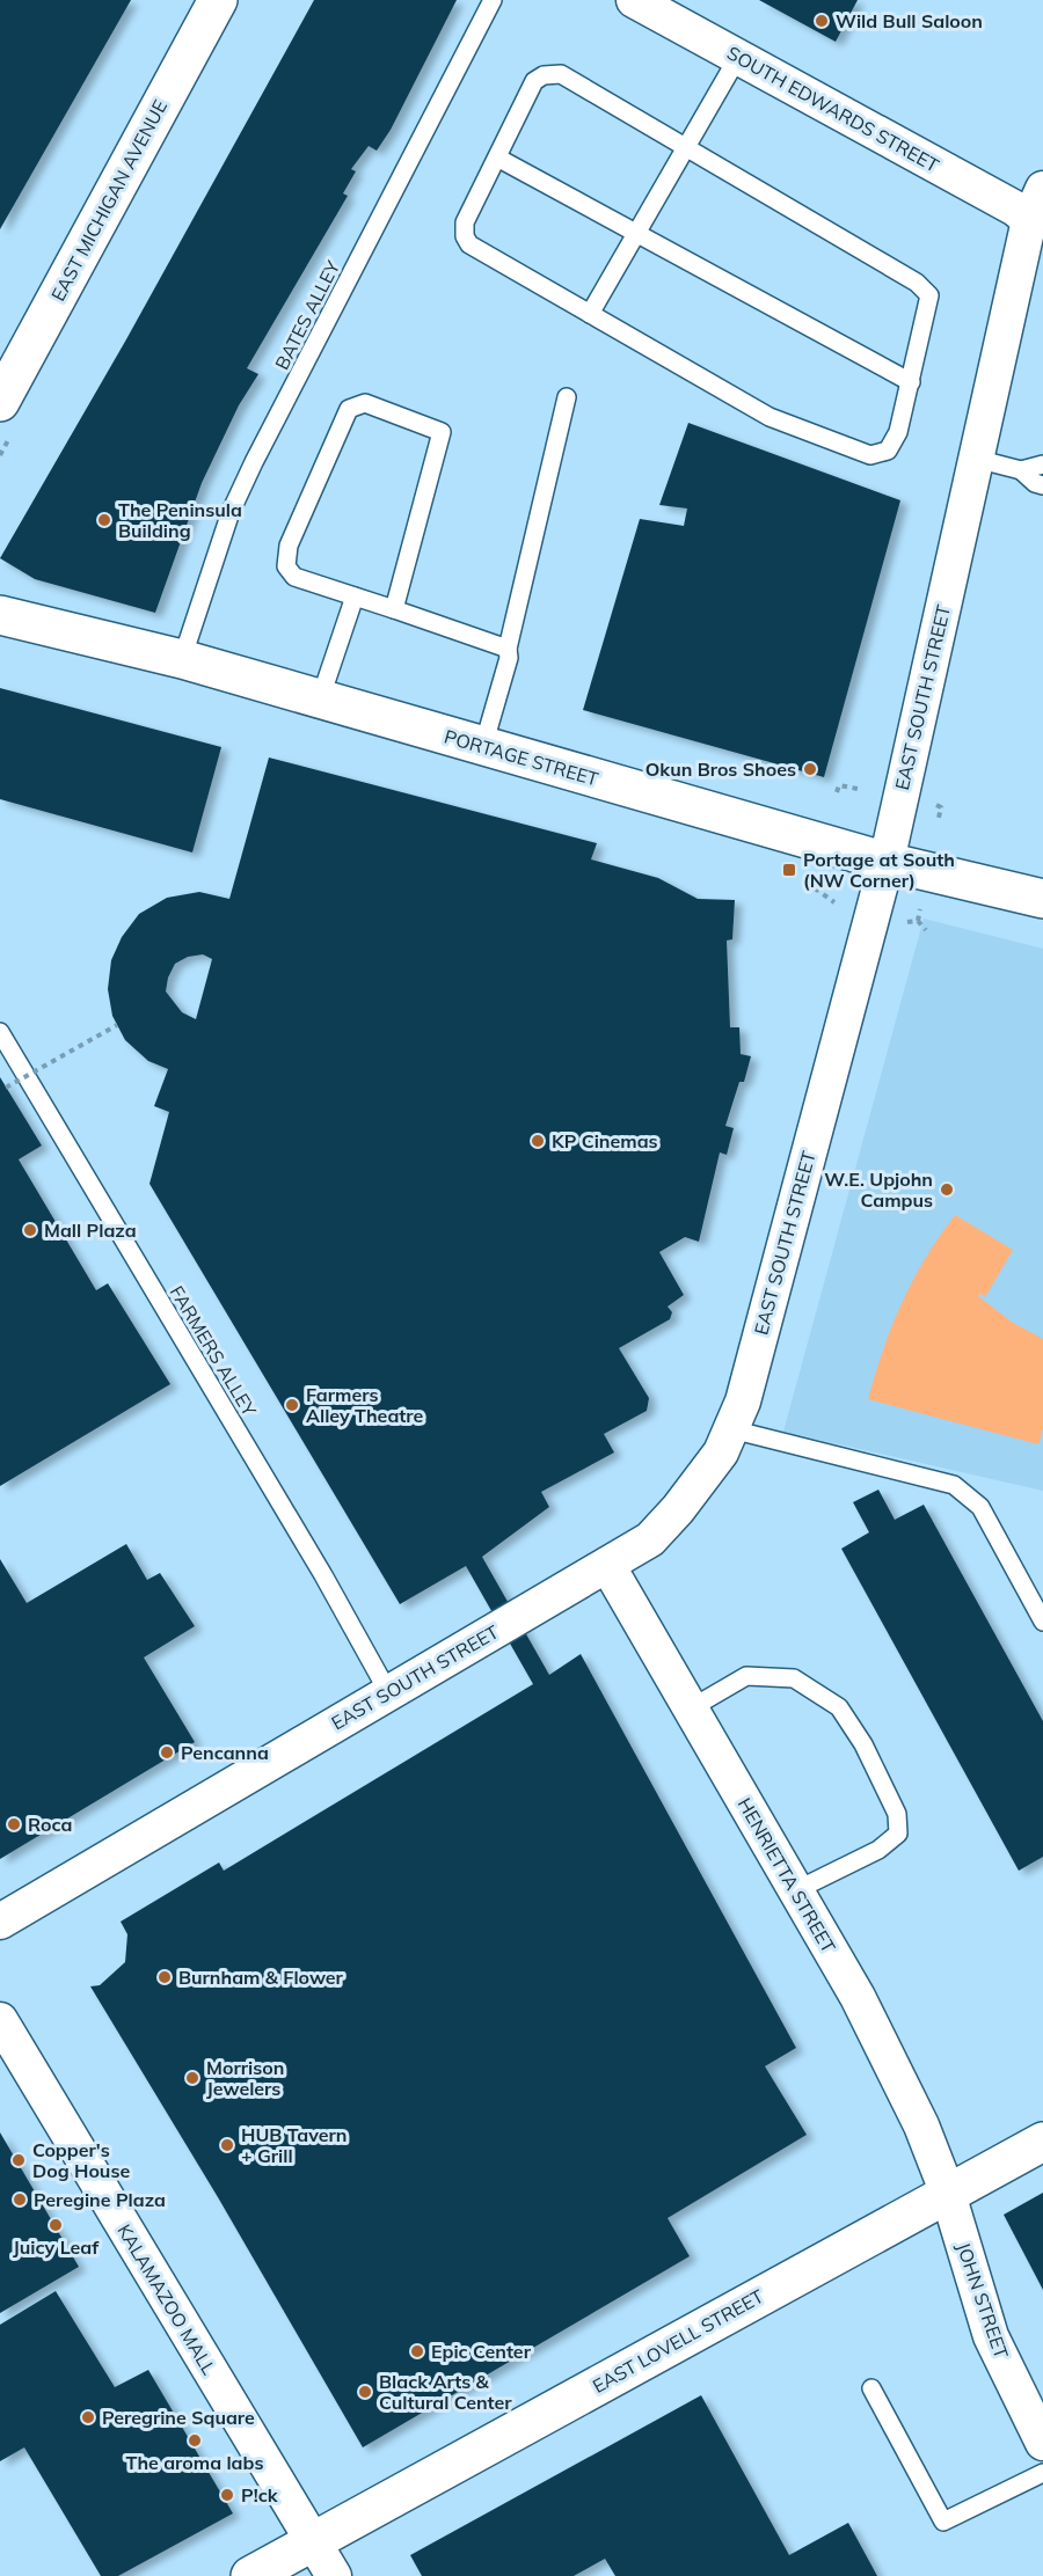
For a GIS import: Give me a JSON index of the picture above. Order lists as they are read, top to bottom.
{
  "streets": {
    "street": [
      "SOUTH EDWARDS STREET",
      "EAST MICHIGAN AVENUE",
      "EAST SOUTH STREET",
      "PORTAGE STREET",
      "HENRIETTA STREET",
      "KALAMAZOO MALL",
      "JOHN STREET",
      "EAST LOVELL STREET"
    ],
    "lane": ["BATES ALLEY", "FARMERS ALLEY"]
  },
  "crossings": [
    ["SOUTH EDWARDS STREET", "EAST SOUTH STREET"],
    ["BATES ALLEY", "PORTAGE STREET"],
    ["EAST SOUTH STREET", "PORTAGE STREET"],
    ["EAST SOUTH STREET", "FARMERS ALLEY"],
    ["EAST SOUTH STREET", "HENRIETTA STREET"],
    ["HENRIETTA STREET", "JOHN STREET"],
    ["HENRIETTA STREET", "EAST LOVELL STREET"],
    ["KALAMAZOO MALL", "EAST LOVELL STREET"],
    ["JOHN STREET", "EAST LOVELL STREET"]
  ],
  "places": {
    "other": [
      "Wild Bull Saloon",
      "The Peninsula Building",
      "Okun Bros Shoes",
      "KP Cinemas",
      "W.E. Upjohn Campus",
      "Mall Plaza",
      "Farmers Alley Theatre",
      "Pencanna",
      "Roca",
      "Burnham & Flower",
      "Morrison Jewelers",
      "HUB Tavern + Grill",
      "Copper's Dog House",
      "Peregine Plaza",
      "Juicy Leaf",
      "Epic Center",
      "Black Arts & Cultural Center",
      "Peregrine Square",
      "The aroma labs",
      "P!ck"
    ],
    "transit": ["Portage at South (NW Corner)"]
  }
}
